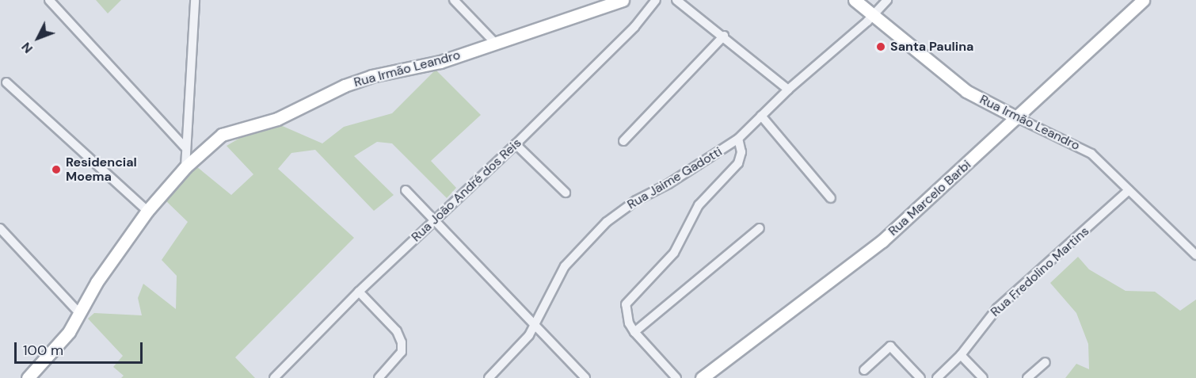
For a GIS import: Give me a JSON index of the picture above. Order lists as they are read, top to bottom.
{
  "streets": {
    "street": [
      "Rua Irmão Leandro",
      "Rua Jaime Gadotti",
      "Rua João André dos Reis",
      "Rua Marcelo Barbi",
      "Rua Fredolino Martins"
    ]
  },
  "crossings": [
    ["Rua Irmão Leandro", "Rua Jaime Gadotti"],
    ["Rua Irmão Leandro", "Rua Marcelo Barbi"],
    ["Rua Irmão Leandro", "Rua Fredolino Martins"]
  ],
  "places": ["Santa Paulina", "Residencial Moema"],
  "scale_bar": "100 m",
  "north": "bottom left"
}
